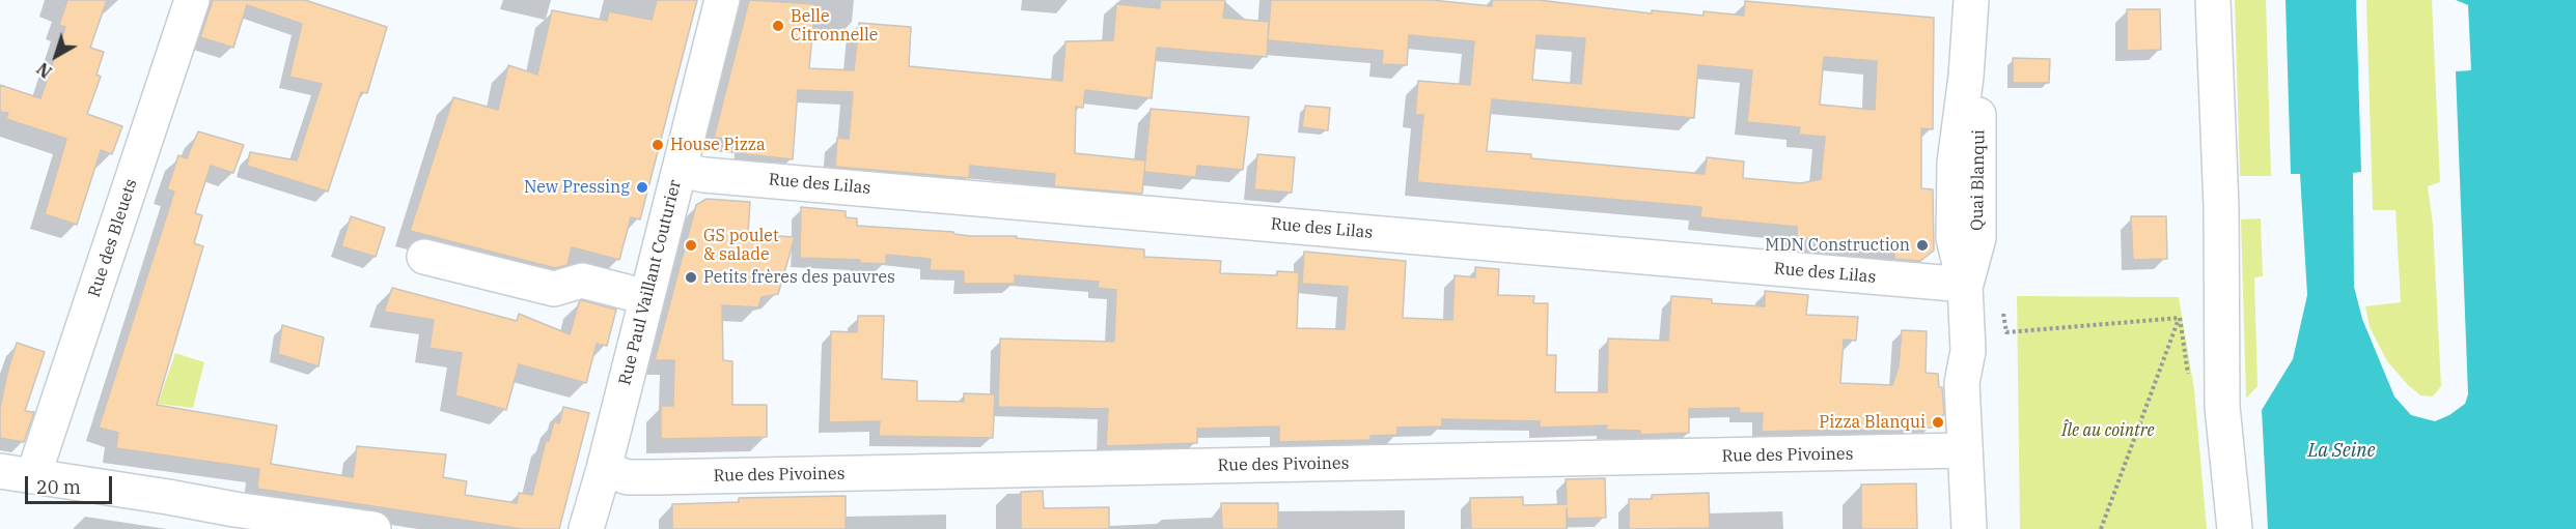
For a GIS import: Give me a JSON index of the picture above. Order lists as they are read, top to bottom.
{
  "streets": {
    "street": [
      "Quai Blanqui",
      "Rue des Lilas",
      "Rue des Bleuets",
      "Rue Paul Vaillant Couturier",
      "Rue des Pivoines"
    ]
  },
  "crossings": [
    ["Quai Blanqui", "Rue des Lilas"],
    ["Quai Blanqui", "Rue des Pivoines"],
    ["Rue des Lilas", "Rue Paul Vaillant Couturier"],
    ["Rue Paul Vaillant Couturier", "Rue des Pivoines"]
  ],
  "water": ["La Seine"],
  "parks": ["Île au cointre"],
  "places": [
    "Belle Citronnelle",
    "House Pizza",
    "New Pressing",
    "GS poulet & salade",
    "MDN Construction",
    "Petits frères des pauvres",
    "Pizza Blanqui"
  ],
  "scale_bar": "20 m",
  "north": "bottom left"
}
